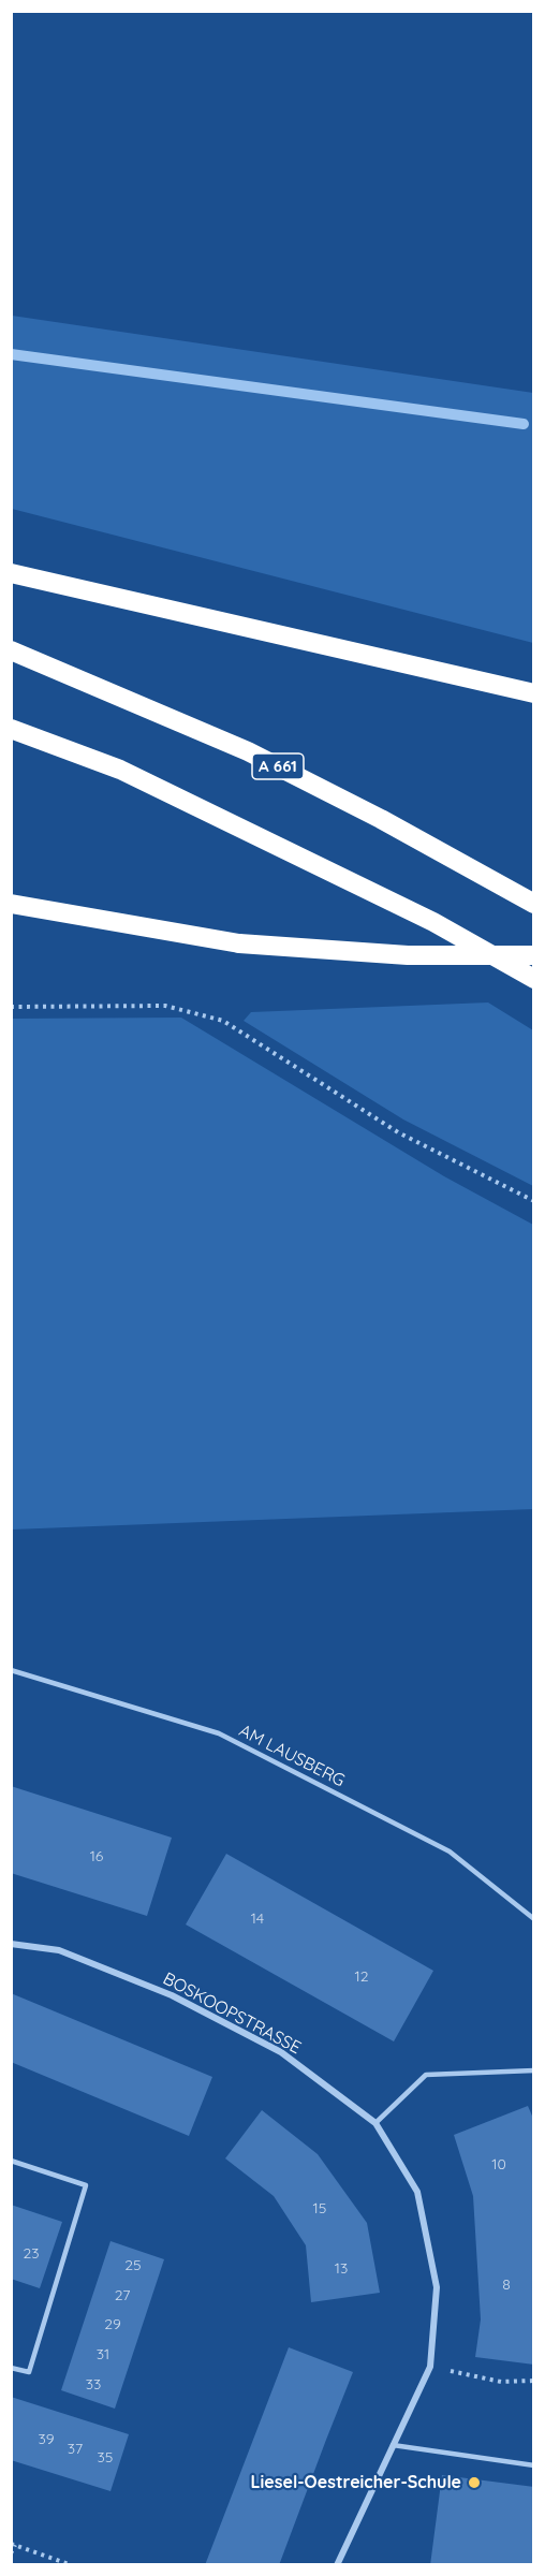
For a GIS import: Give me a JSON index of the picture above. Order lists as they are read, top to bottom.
{
  "streets": {
    "highway": ["A 661"],
    "street": ["BOSKOOPSTRASSE"],
    "lane": ["AM LAUSBERG"]
  },
  "places": ["Liesel-Oestreicher-Schule"],
  "house_numbers": [
    "16",
    "14",
    "12",
    "10",
    "15",
    "23",
    "25",
    "13",
    "8",
    "27",
    "29",
    "31",
    "33",
    "39",
    "37",
    "35"
  ]
}
